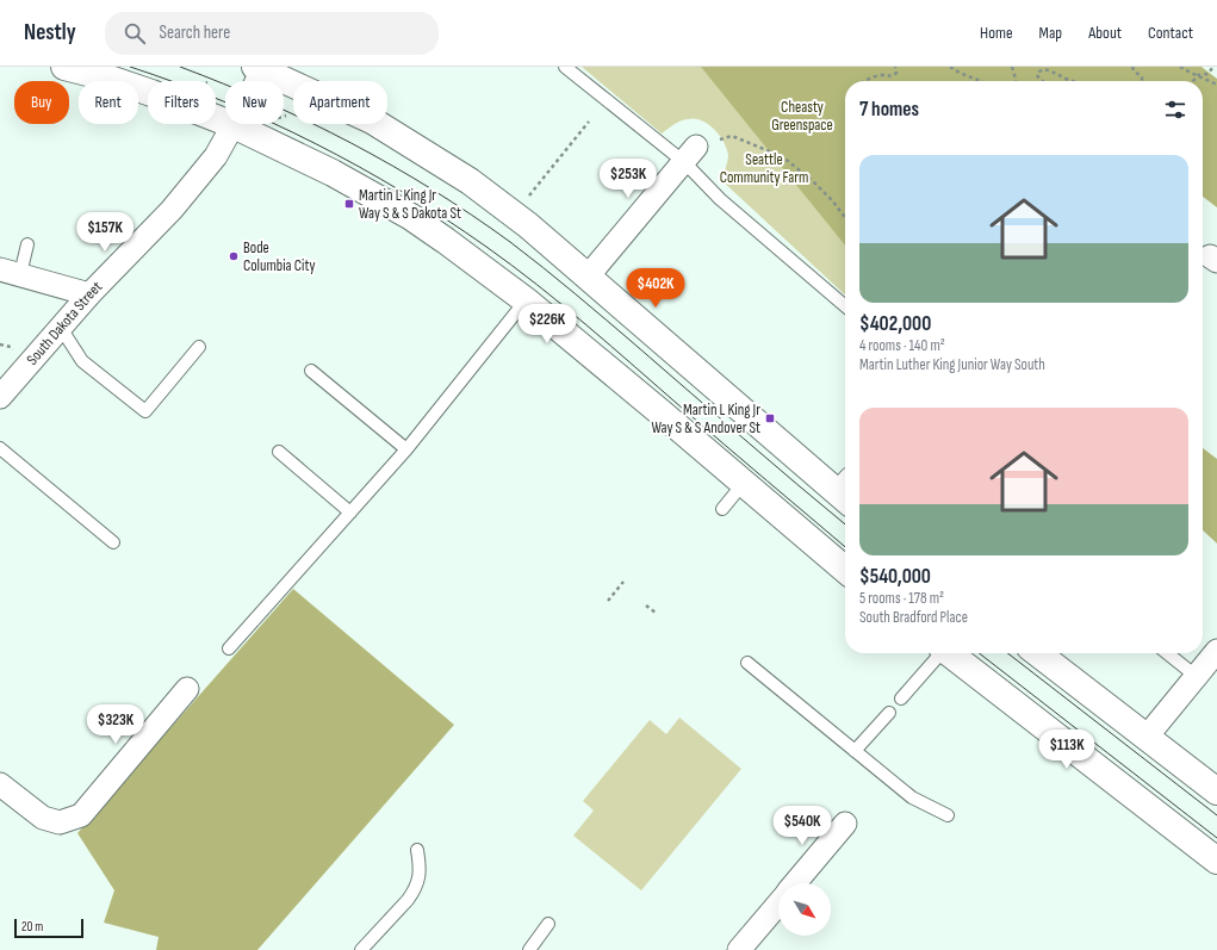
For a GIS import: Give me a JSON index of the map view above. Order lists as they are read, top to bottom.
{
  "streets": {
    "street": ["South Dakota Street"]
  },
  "parks": ["Cheasty Greenspace", "Seattle Community Farm"],
  "places": {
    "transit": ["Martin L King Jr Way S & S Dakota St", "Martin L King Jr Way S & S Andover St"],
    "other": ["Bode Columbia City"]
  },
  "scale_bar": "20 m",
  "north": "bottom right",
  "page": {
    "header": "Nestly",
    "search": "Search here",
    "nav": [
      "Home",
      "Map",
      "About",
      "Contact"
    ],
    "chip": [
      "Buy",
      "Rent",
      "Filters",
      "New",
      "Apartment"
    ],
    "heading": "7 homes",
    "list": [
      {
        "name": "$402,000",
        "note": "4 rooms · 140 m² · Martin Luther King Junior Way South"
      },
      {
        "name": "$540,000",
        "note": "5 rooms · 178 m² · South Bradford Place"
      }
    ],
    "price": [
      "$253K",
      "$157K",
      "$402K",
      "$226K",
      "$323K",
      "$113K",
      "$540K"
    ],
    "scale": "20 m"
  }
}
